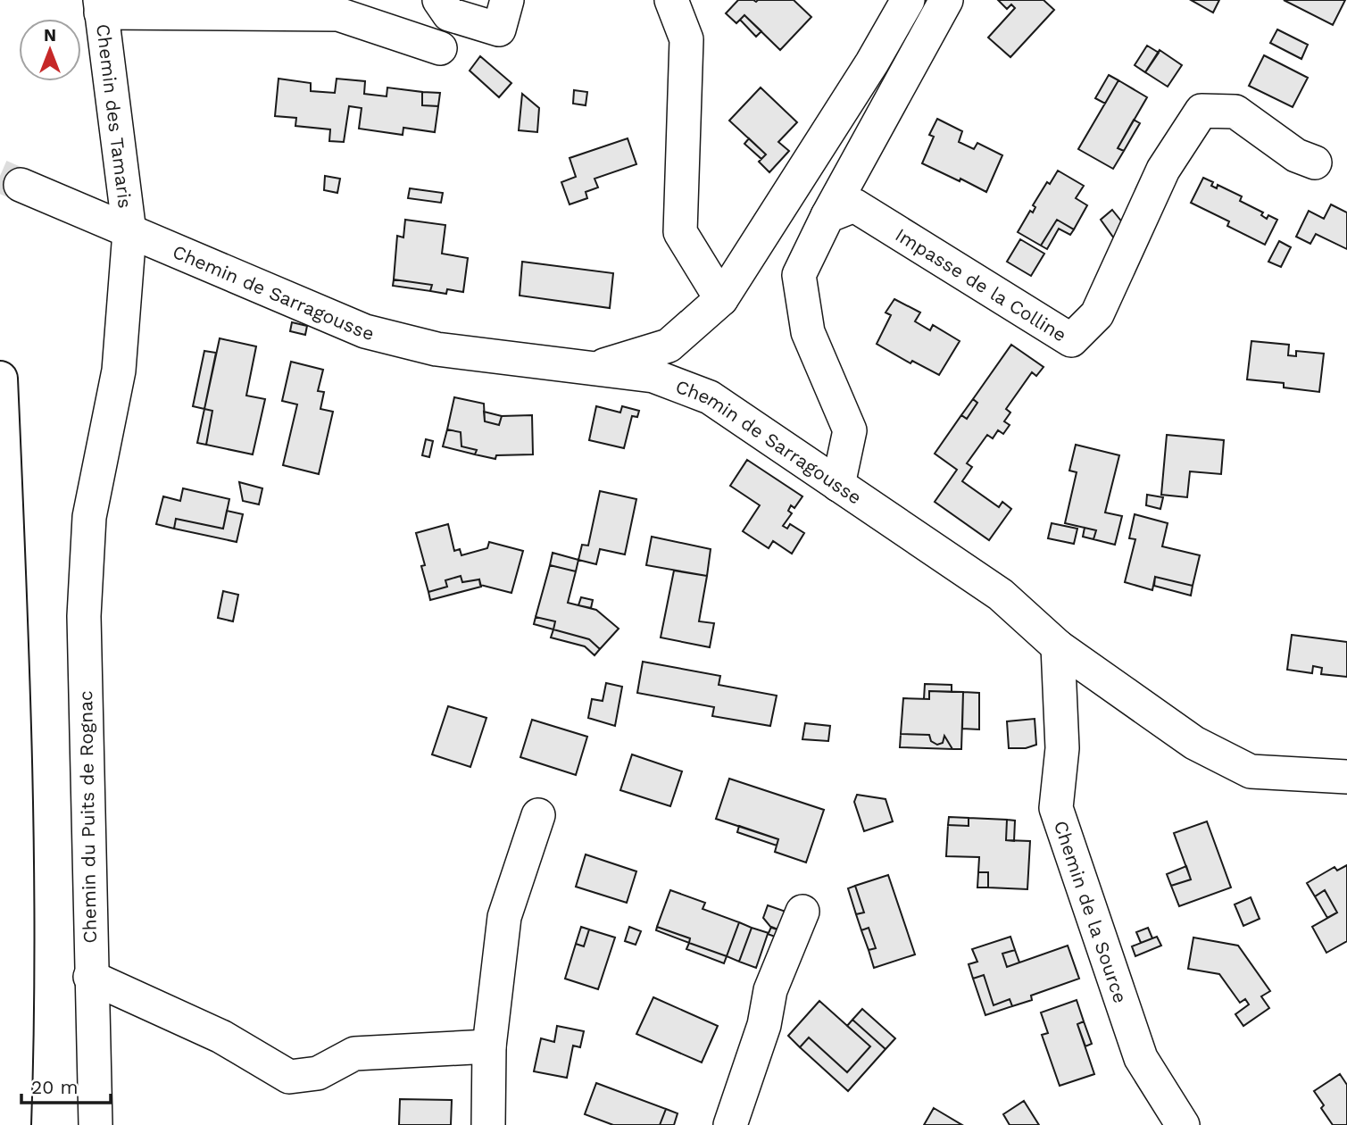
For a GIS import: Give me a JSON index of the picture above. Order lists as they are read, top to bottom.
{
  "streets": {
    "street": [
      "Chemin des Tamaris",
      "Impasse de la Colline",
      "Chemin de Sarragousse",
      "Chemin du Puits de Rognac",
      "Chemin de la Source"
    ]
  },
  "crossings": [
    ["Chemin des Tamaris", "Chemin de Sarragousse"],
    ["Chemin des Tamaris", "Chemin du Puits de Rognac"],
    ["Chemin de Sarragousse", "Chemin du Puits de Rognac"],
    ["Chemin de Sarragousse", "Chemin de la Source"]
  ],
  "scale_bar": "20 m",
  "north": "top"
}
